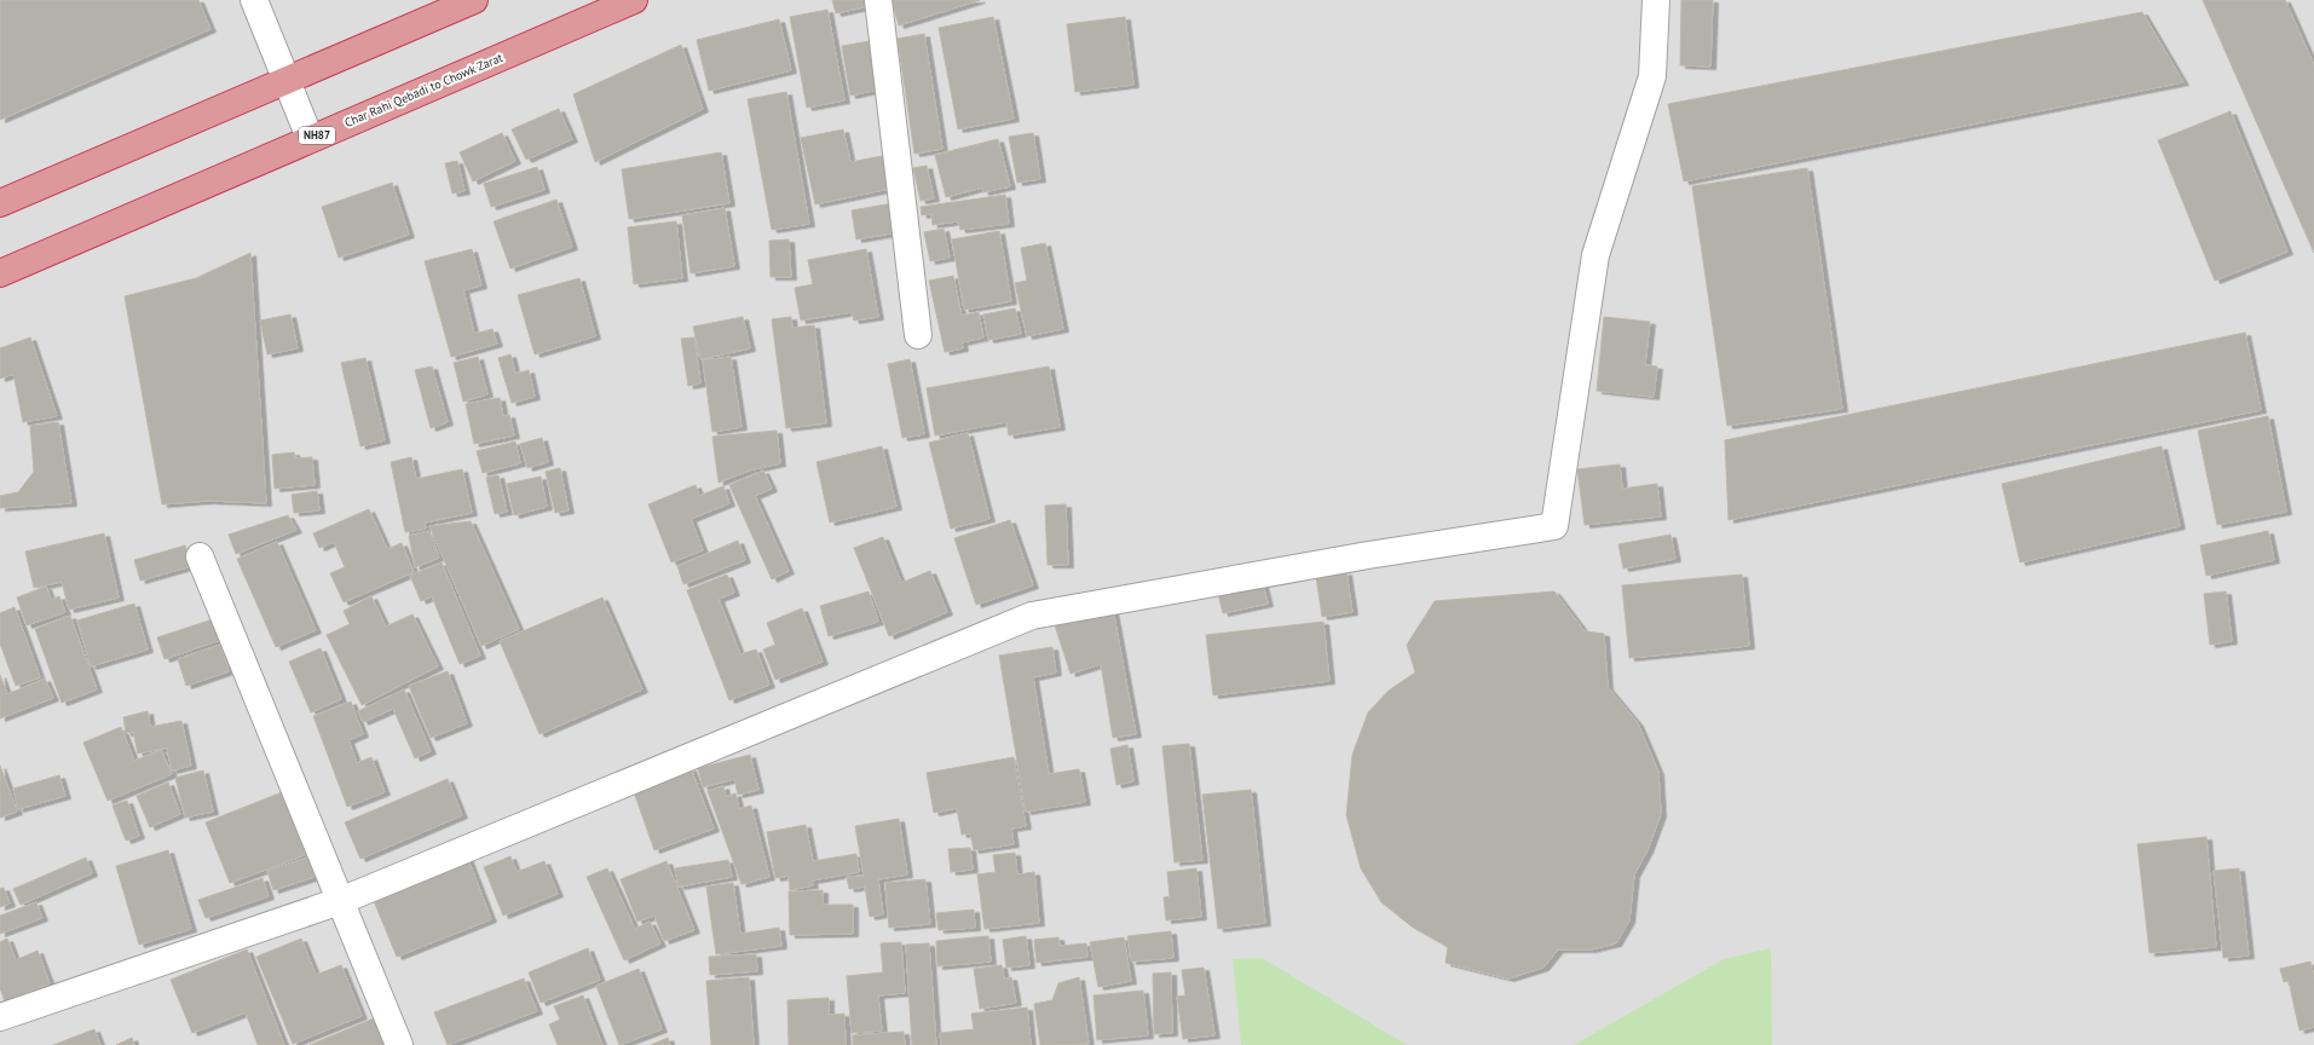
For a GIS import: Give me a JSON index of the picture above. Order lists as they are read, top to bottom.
{
  "streets": {
    "highway": ["Char Rahi Qebadi to Chowk Zarat", "NH87"]
  }
}
